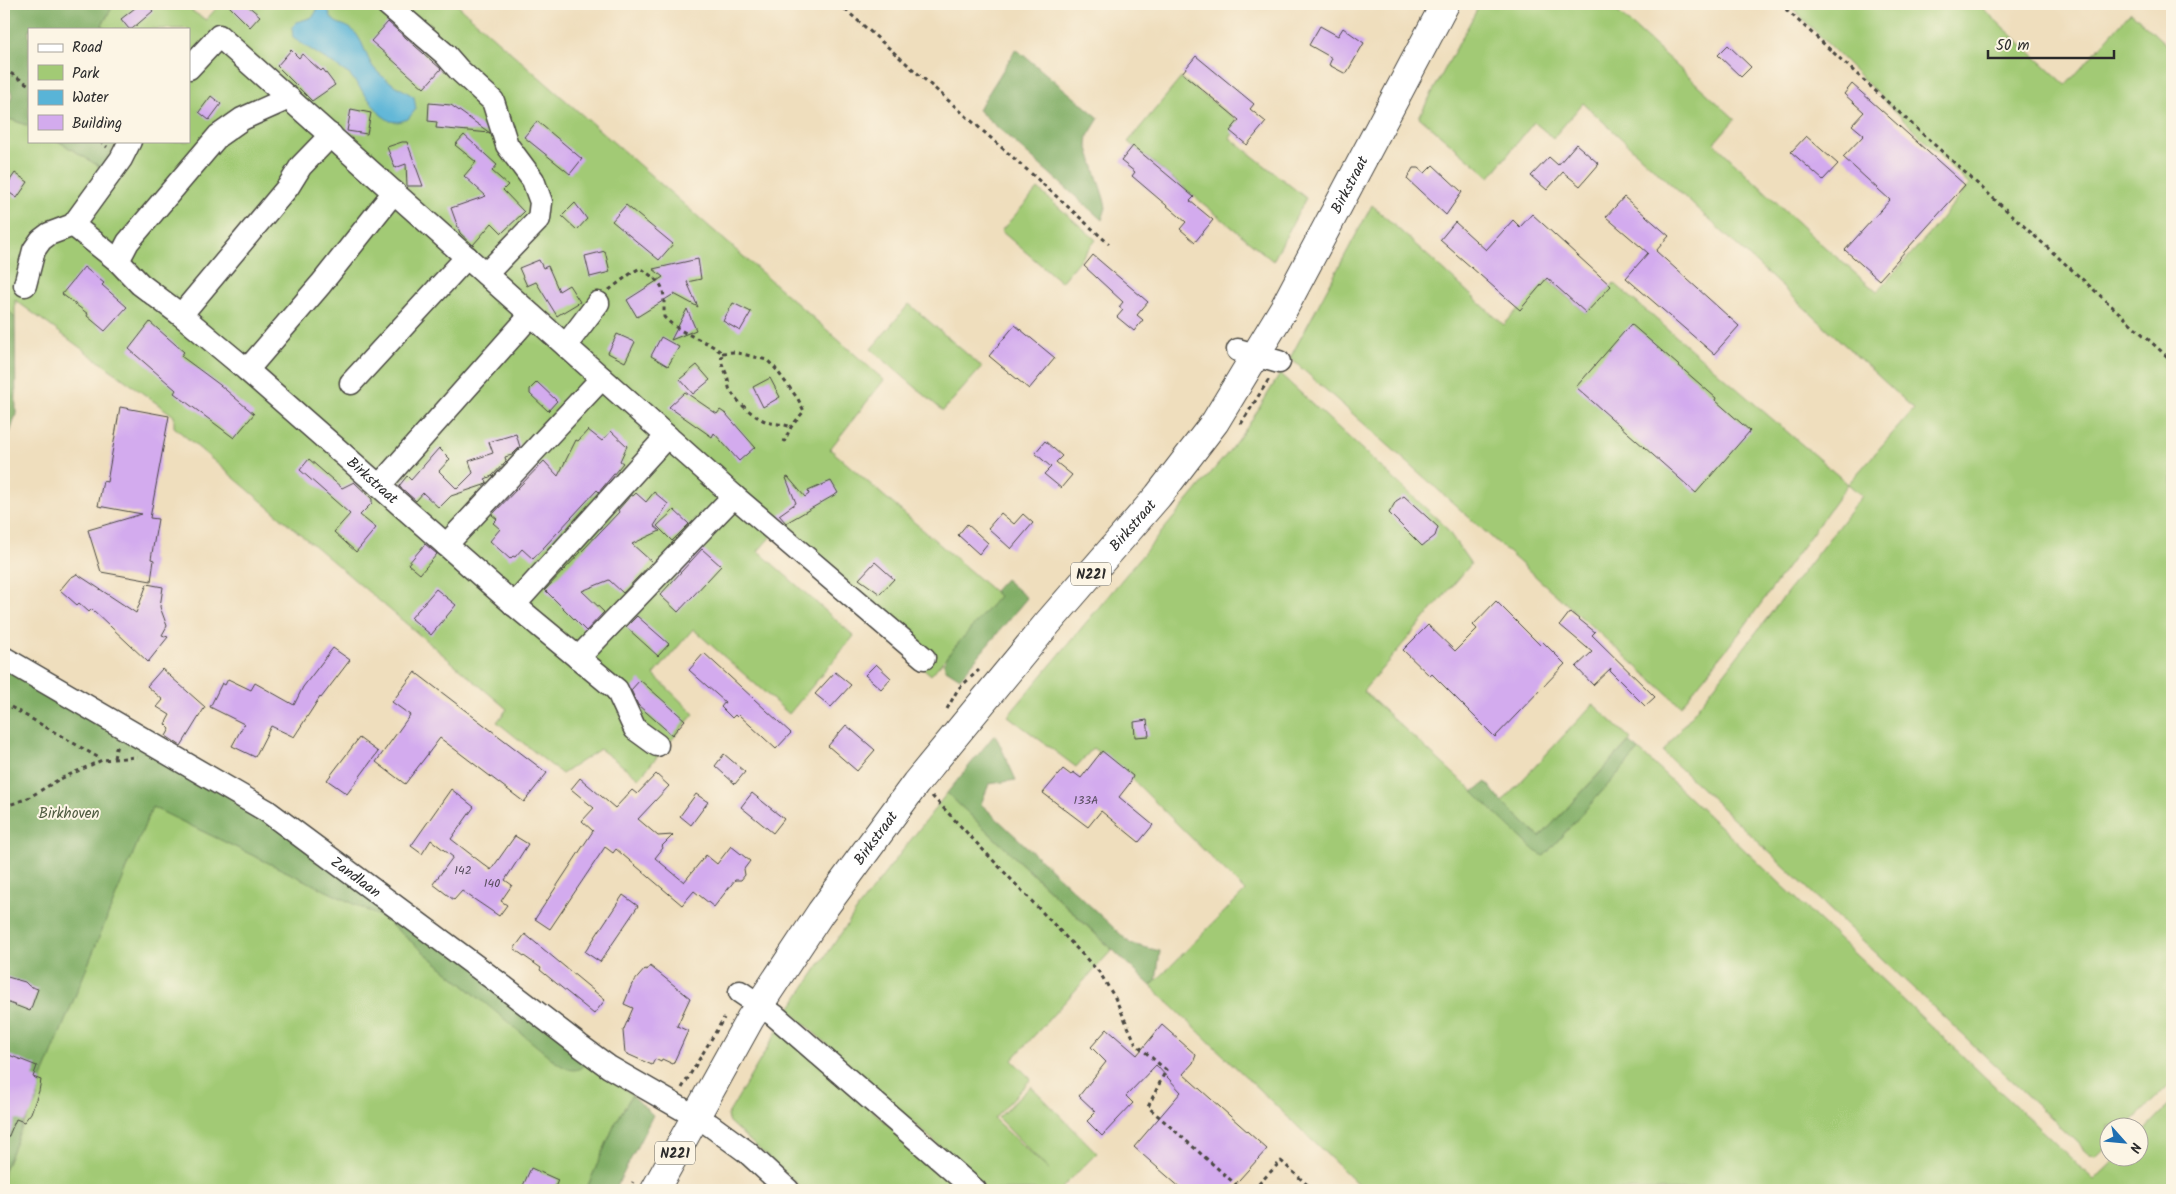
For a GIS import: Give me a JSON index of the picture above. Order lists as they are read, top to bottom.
{
  "streets": {
    "main road": ["Birkstraat", "N221"],
    "street": ["Zandlaan"]
  },
  "crossings": [
    ["Birkstraat", "Zandlaan"]
  ],
  "parks": ["Birkhoven"],
  "house_numbers": ["133A", "142", "140"],
  "legend": [
    "Road",
    "Park",
    "Water",
    "Building"
  ],
  "scale_bar": "50 m",
  "north": "bottom right"
}
